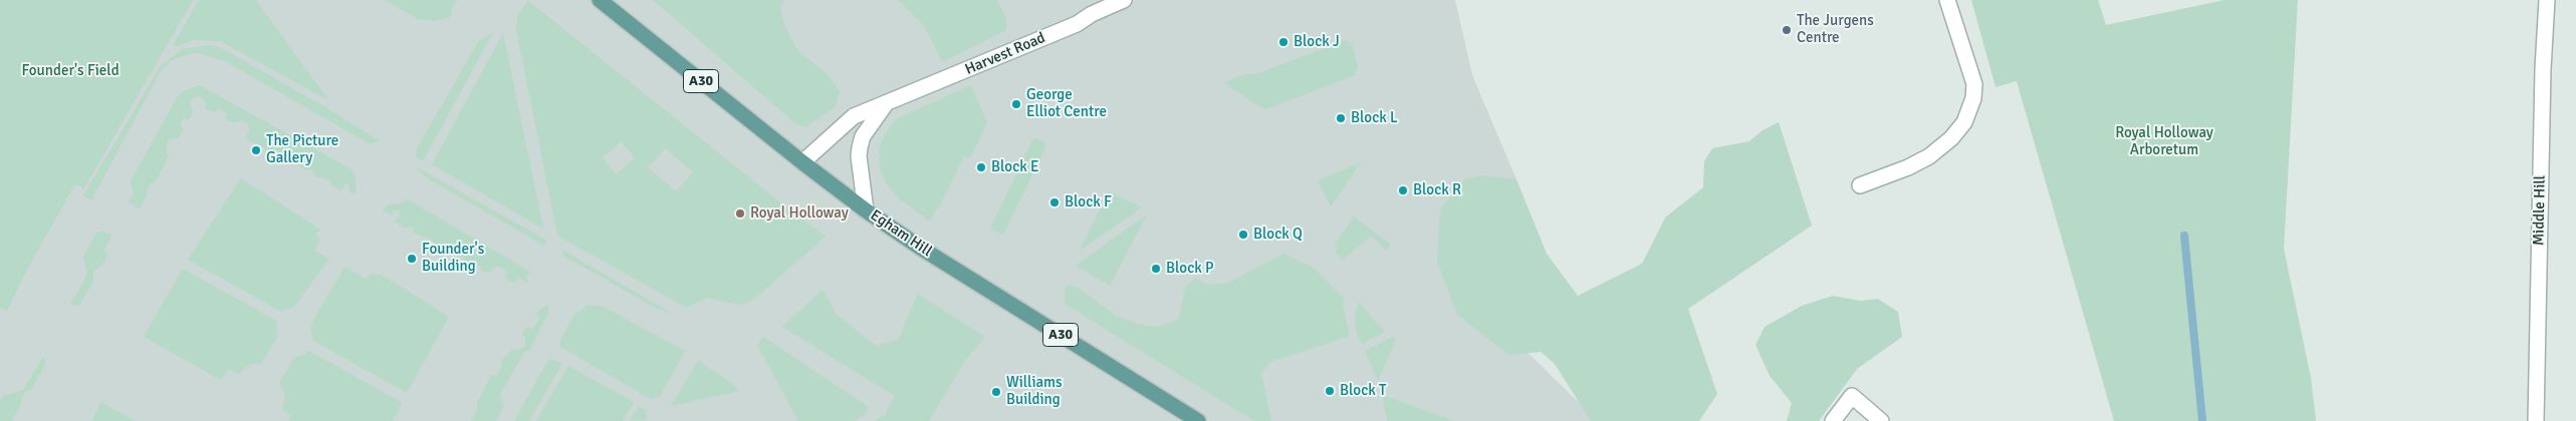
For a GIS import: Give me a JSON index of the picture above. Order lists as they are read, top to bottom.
{
  "streets": {
    "main road": ["A30", "Egham Hill"],
    "street": ["Harvest Road", "Middle Hill"]
  },
  "crossings": [
    ["Harvest Road", "Egham Hill"]
  ],
  "parks": ["Founder's Field", "Royal Holloway Arboretum"],
  "places": [
    "The Jurgens Centre",
    "Block J",
    "George Elliot Centre",
    "Block L",
    "The Picture Gallery",
    "Block E",
    "Block R",
    "Block F",
    "Royal Holloway",
    "Block Q",
    "Founder's Building",
    "Block P",
    "Block T",
    "Williams Building"
  ]
}
